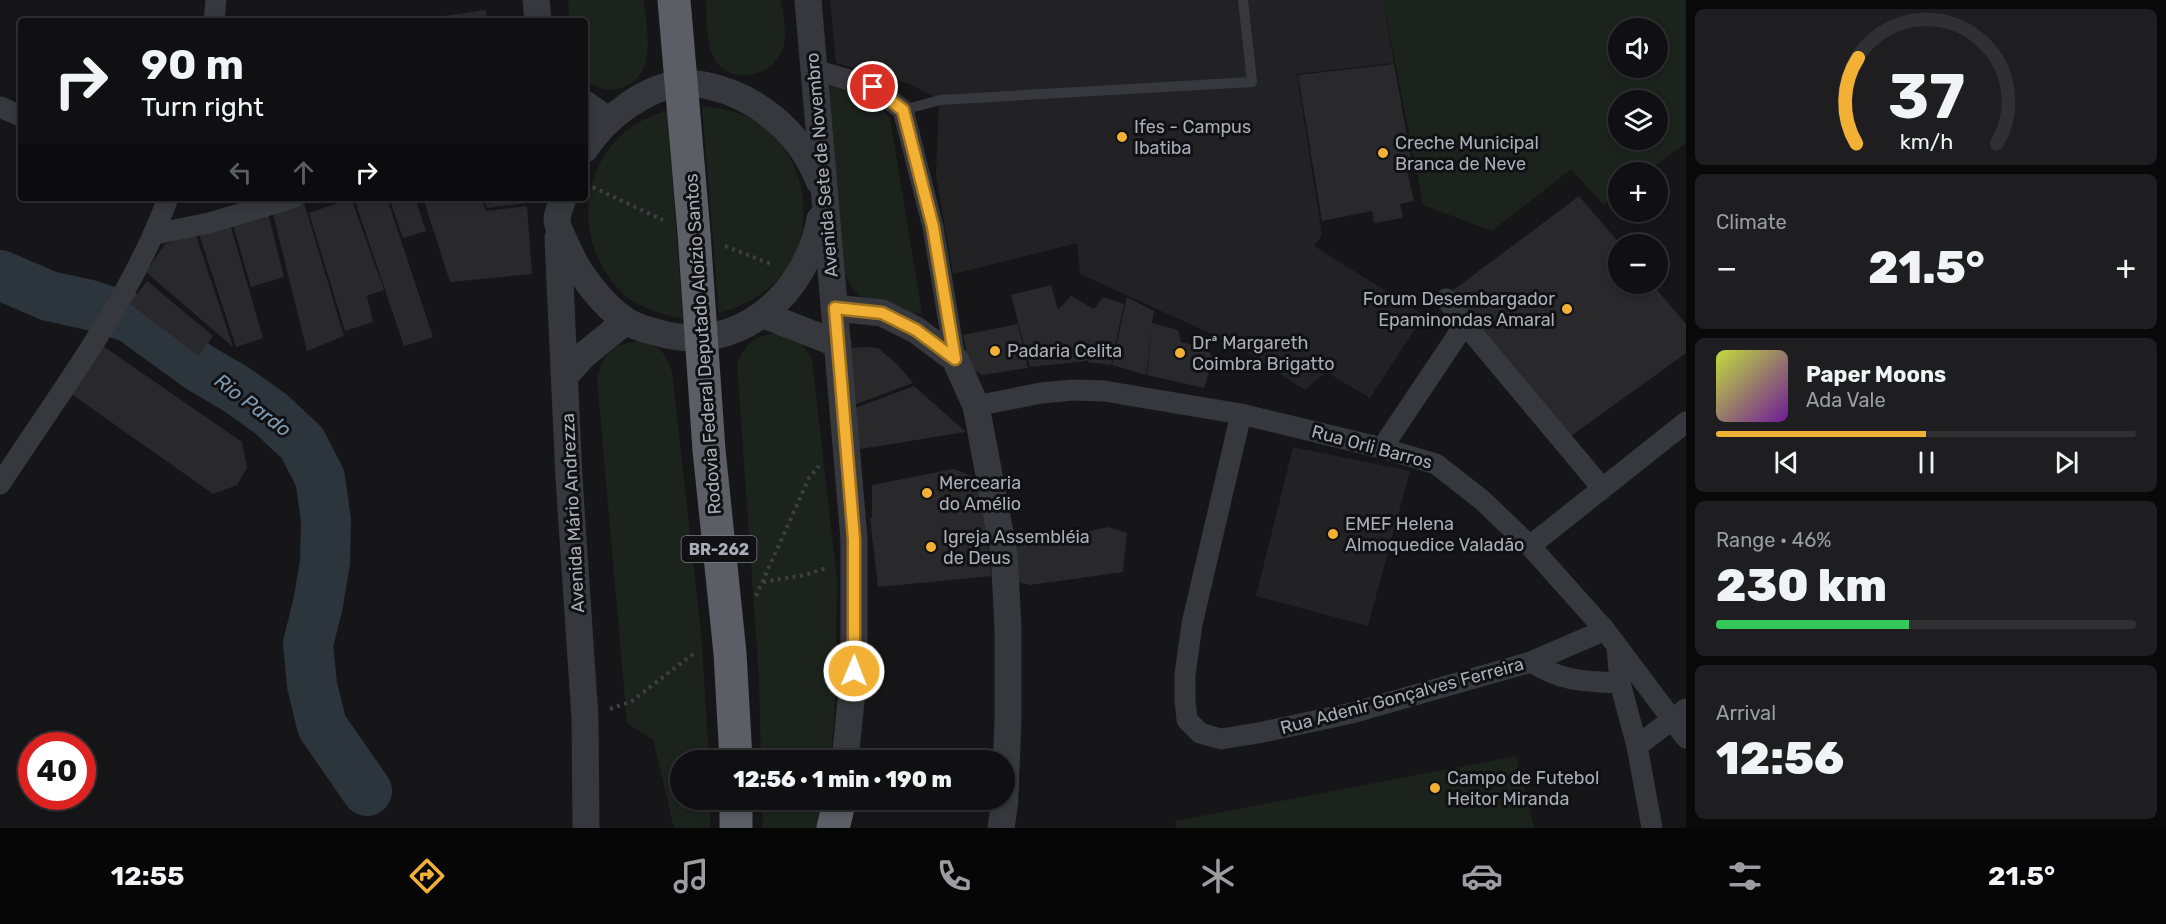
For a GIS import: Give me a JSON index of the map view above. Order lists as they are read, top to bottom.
{
  "streets": {
    "highway": ["Rodovia Federal Deputado Aloízio Santos", "BR-262"],
    "street": [
      "Avenida Sete de Novembro",
      "Rua Orli Barros",
      "Avenida Mário Andrezza",
      "Rua Adenir Gonçalves Ferreira"
    ]
  },
  "crossings": [
    ["Rua Orli Barros", "Rua Adenir Gonçalves Ferreira"]
  ],
  "water": ["Rio Pardo"],
  "places": [
    "Ifes - Campus Ibatiba",
    "Creche Municipal Branca de Neve",
    "Forum Desembargador Epaminondas Amaral",
    "Padaria Celita",
    "Drª Margareth Coimbra Brigatto",
    "Mercearia do Amélio",
    "EMEF Helena Almoquedice Valadão",
    "Igreja Assembléia de Deus",
    "Campo de Futebol Heitor Miranda"
  ],
  "page": {
    "map_buttons": ["+", "−"],
    "turn": ["90 m", "Turn right"],
    "tile": [
      "Climate",
      ["Range · 46%", "230 km"],
      ["Arrival", "12:56"]
    ],
    "heat": ["−", "21.5°", "+"],
    "song": ["Paper Moons", "Ada Vale"],
    "limit": "40",
    "trip": "12:56 · 1 min · 190 m",
    "tabs": ["12:55", "21.5°"],
    "gauge": ["37", "km/h"]
  }
}
